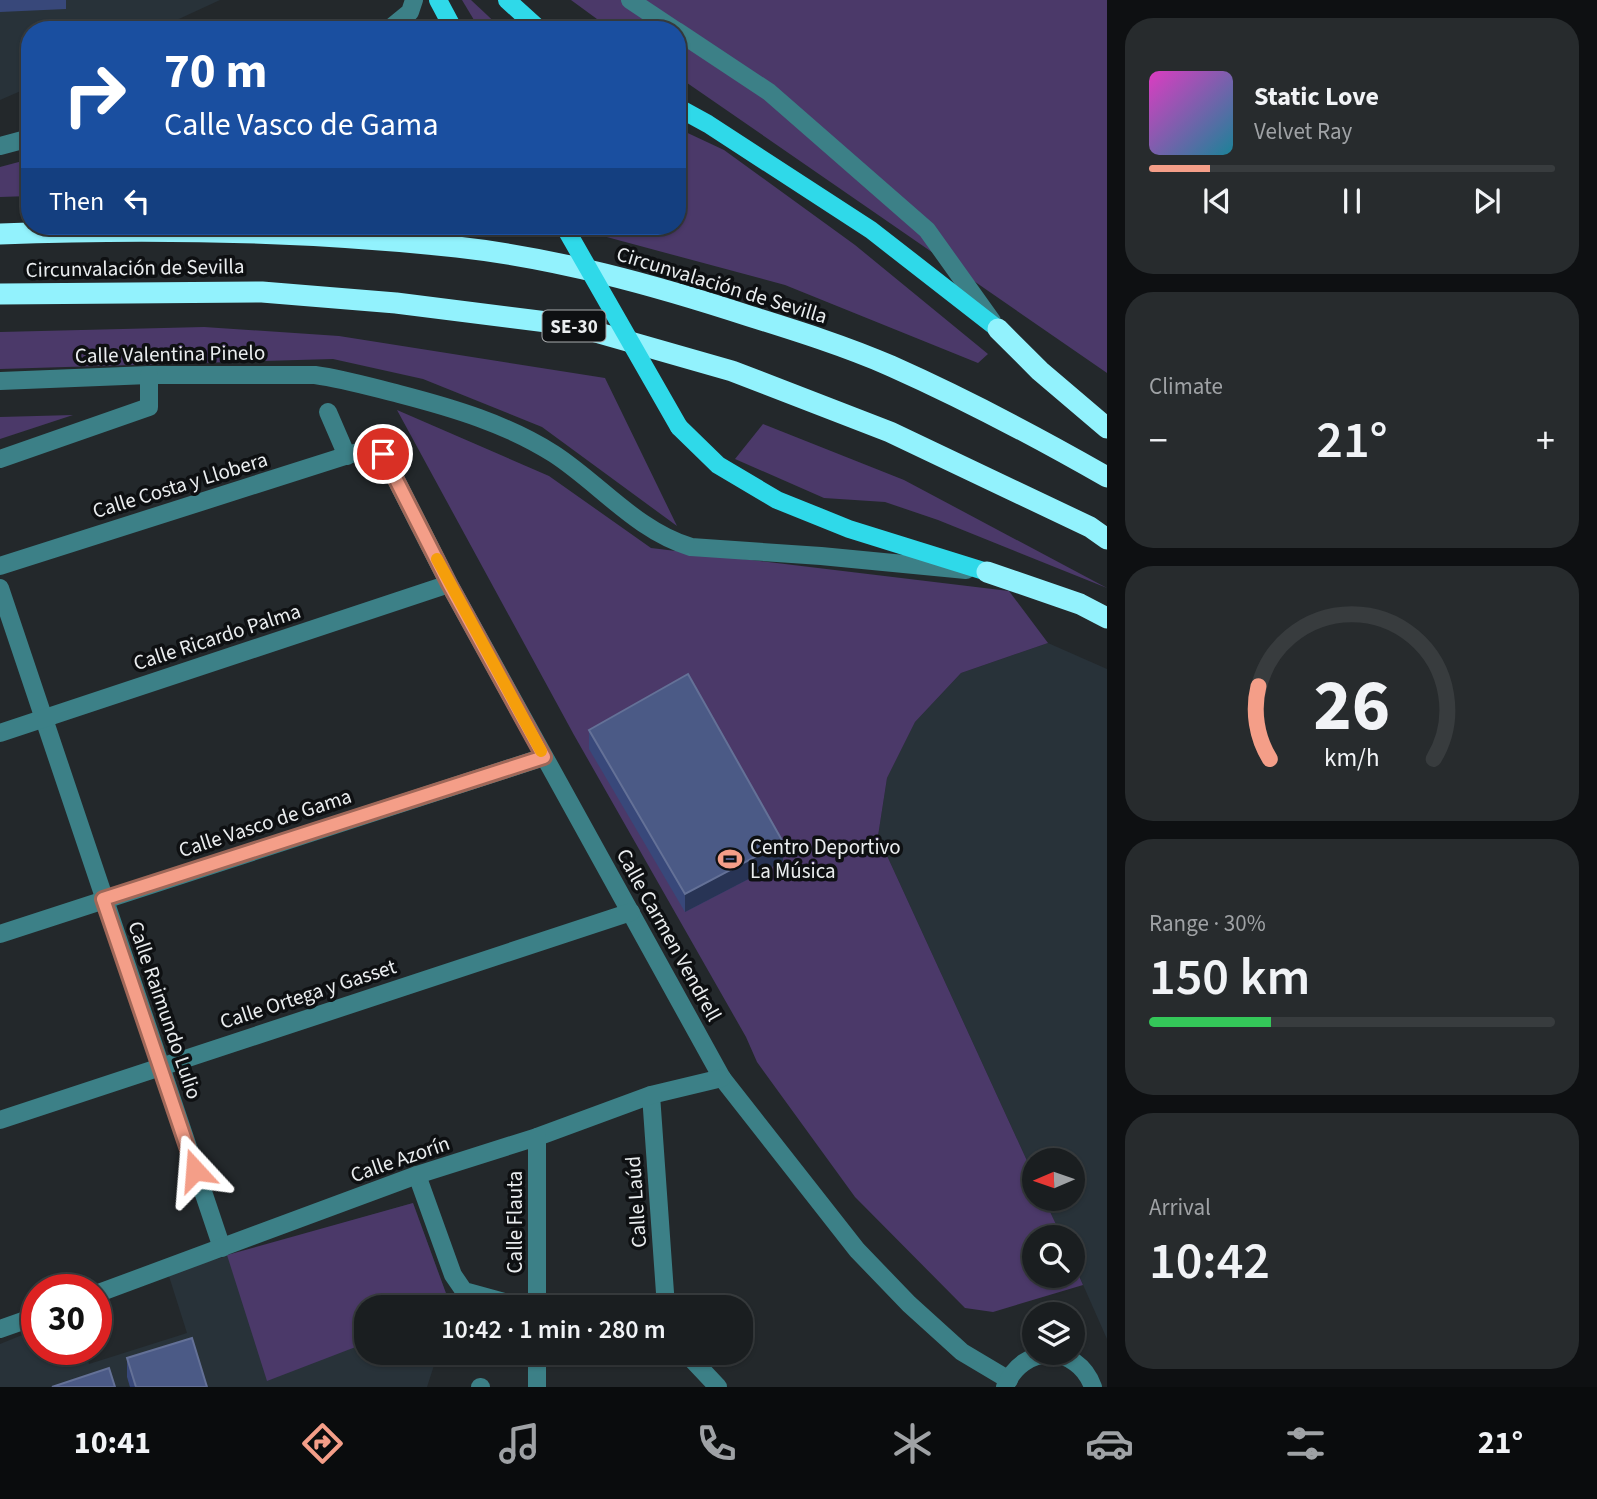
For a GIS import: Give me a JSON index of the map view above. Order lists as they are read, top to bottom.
{
  "streets": {
    "highway": ["Circunvalación de Sevilla", "SE-30"],
    "street": [
      "Calle Valentina Pinelo",
      "Calle Costa y Llobera",
      "Calle Ricardo Palma",
      "Calle Vasco de Gama",
      "Calle Carmen Vendrell",
      "Calle Ortega y Gasset",
      "Calle Raimundo Lulio",
      "Calle Azorín",
      "Calle Laúd",
      "Calle Flauta"
    ]
  },
  "crossings": [
    ["Calle Costa y Llobera", "Calle Carmen Vendrell"],
    ["Calle Ricardo Palma", "Calle Carmen Vendrell"],
    ["Calle Ricardo Palma", "Calle Raimundo Lulio"],
    ["Calle Vasco de Gama", "Calle Carmen Vendrell"],
    ["Calle Vasco de Gama", "Calle Raimundo Lulio"],
    ["Calle Carmen Vendrell", "Calle Ortega y Gasset"],
    ["Calle Carmen Vendrell", "Calle Azorín"],
    ["Calle Ortega y Gasset", "Calle Raimundo Lulio"],
    ["Calle Raimundo Lulio", "Calle Azorín"],
    ["Calle Azorín", "Calle Laúd"],
    ["Calle Azorín", "Calle Flauta"]
  ],
  "places": {
    "sports": ["Centro Deportivo La Música"]
  },
  "north": "left",
  "page": {
    "turn": ["70 m", "Calle Vasco de Gama"],
    "song": ["Static Love", "Velvet Ray"],
    "then": "Then",
    "tile": [
      "Climate",
      ["Range · 30%", "150 km"],
      ["Arrival", "10:42"]
    ],
    "heat": ["−", "21°", "+"],
    "limit": "30",
    "trip": "10:42 · 1 min · 280 m",
    "tabs": ["10:41", "21°"],
    "gauge": ["26", "km/h"]
  }
}
